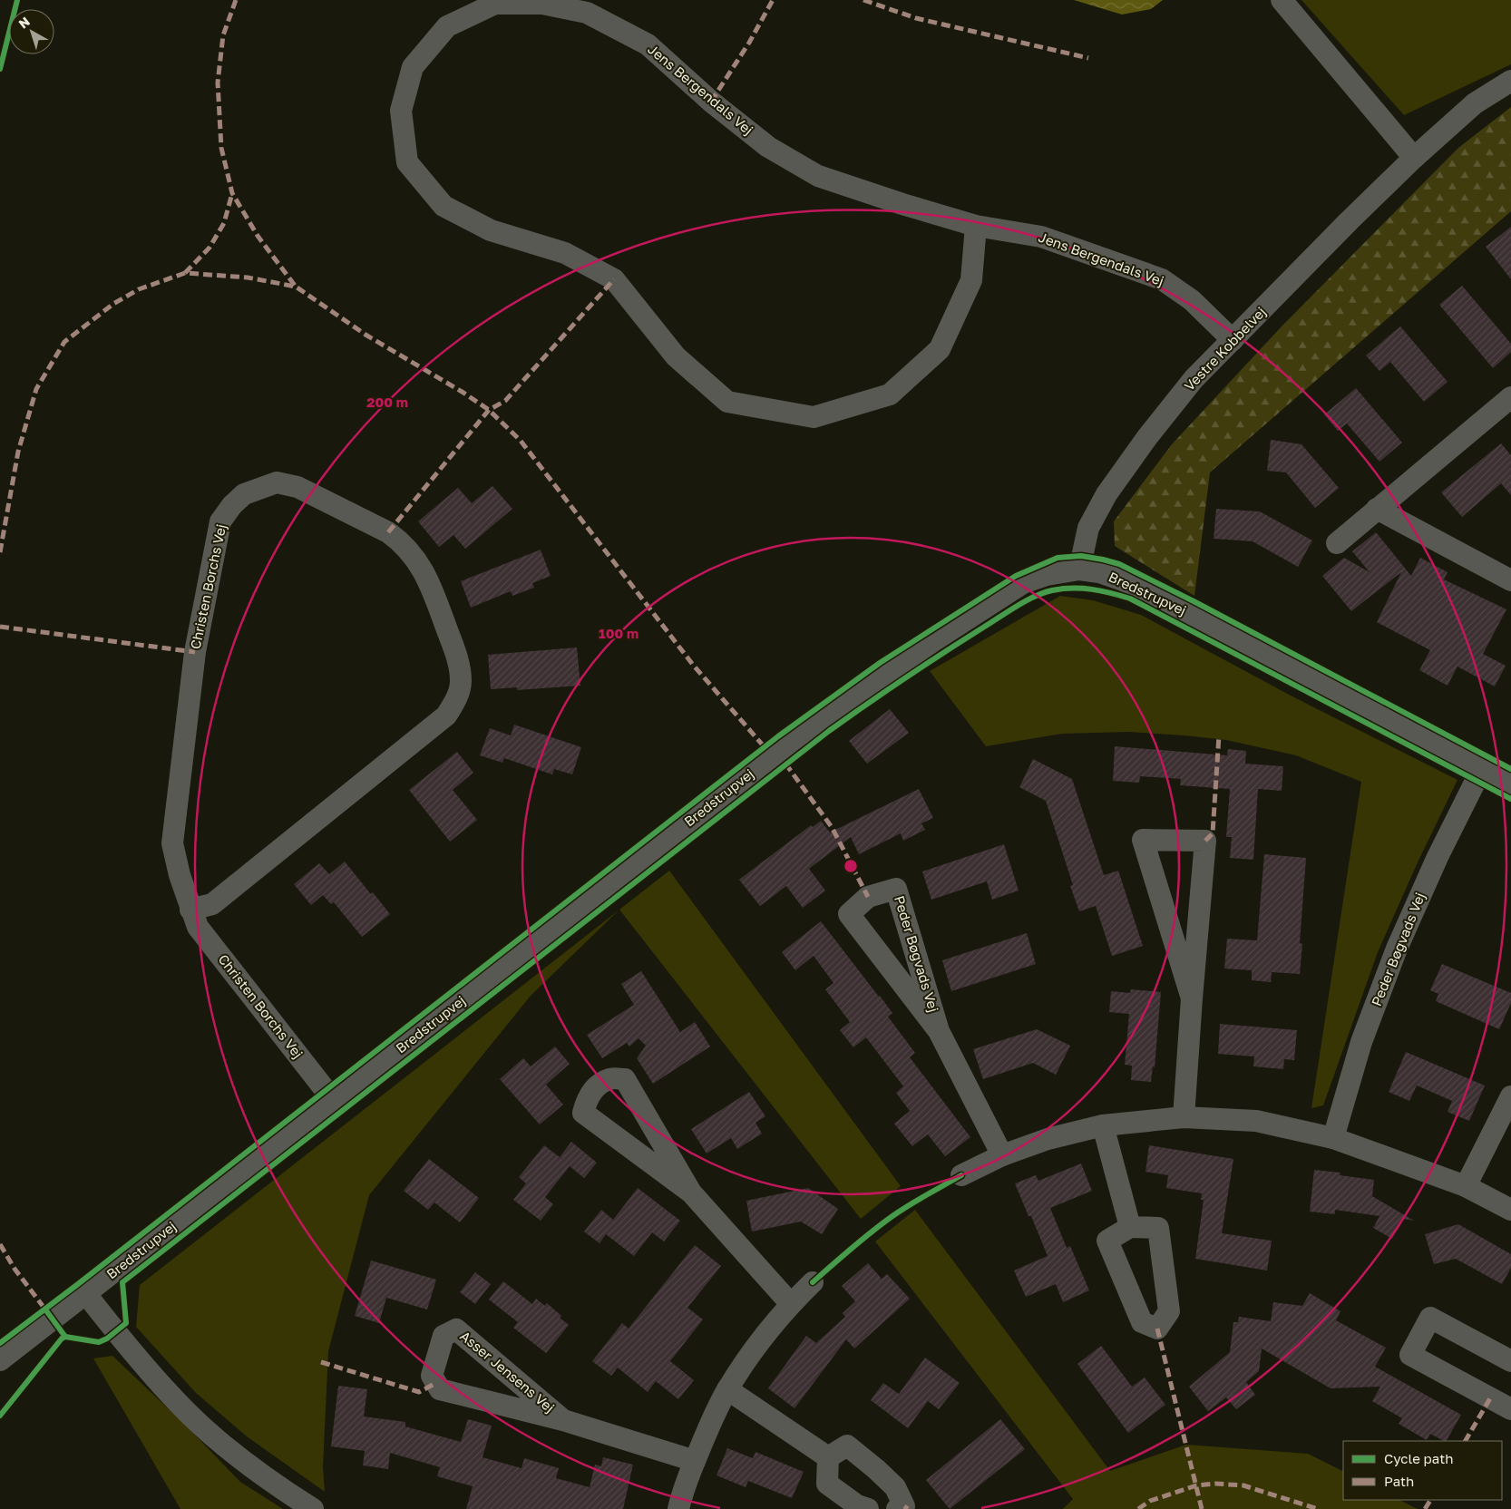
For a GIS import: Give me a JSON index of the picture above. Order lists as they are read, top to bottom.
{
  "streets": {
    "street": [
      "Jens Bergendals Vej",
      "Vestre Kobbelvej",
      "Christen Borchs Vej",
      "Bredstrupvej",
      "Peder Bøgvads Vej",
      "Asser Jensens Vej"
    ]
  },
  "crossings": [
    ["Jens Bergendals Vej", "Vestre Kobbelvej"],
    ["Vestre Kobbelvej", "Bredstrupvej"],
    ["Christen Borchs Vej", "Bredstrupvej"],
    ["Bredstrupvej", "Peder Bøgvads Vej"]
  ],
  "legend": ["Cycle path", "Path"],
  "north": "top left",
  "rings": ["200 m", "100 m"]
}
